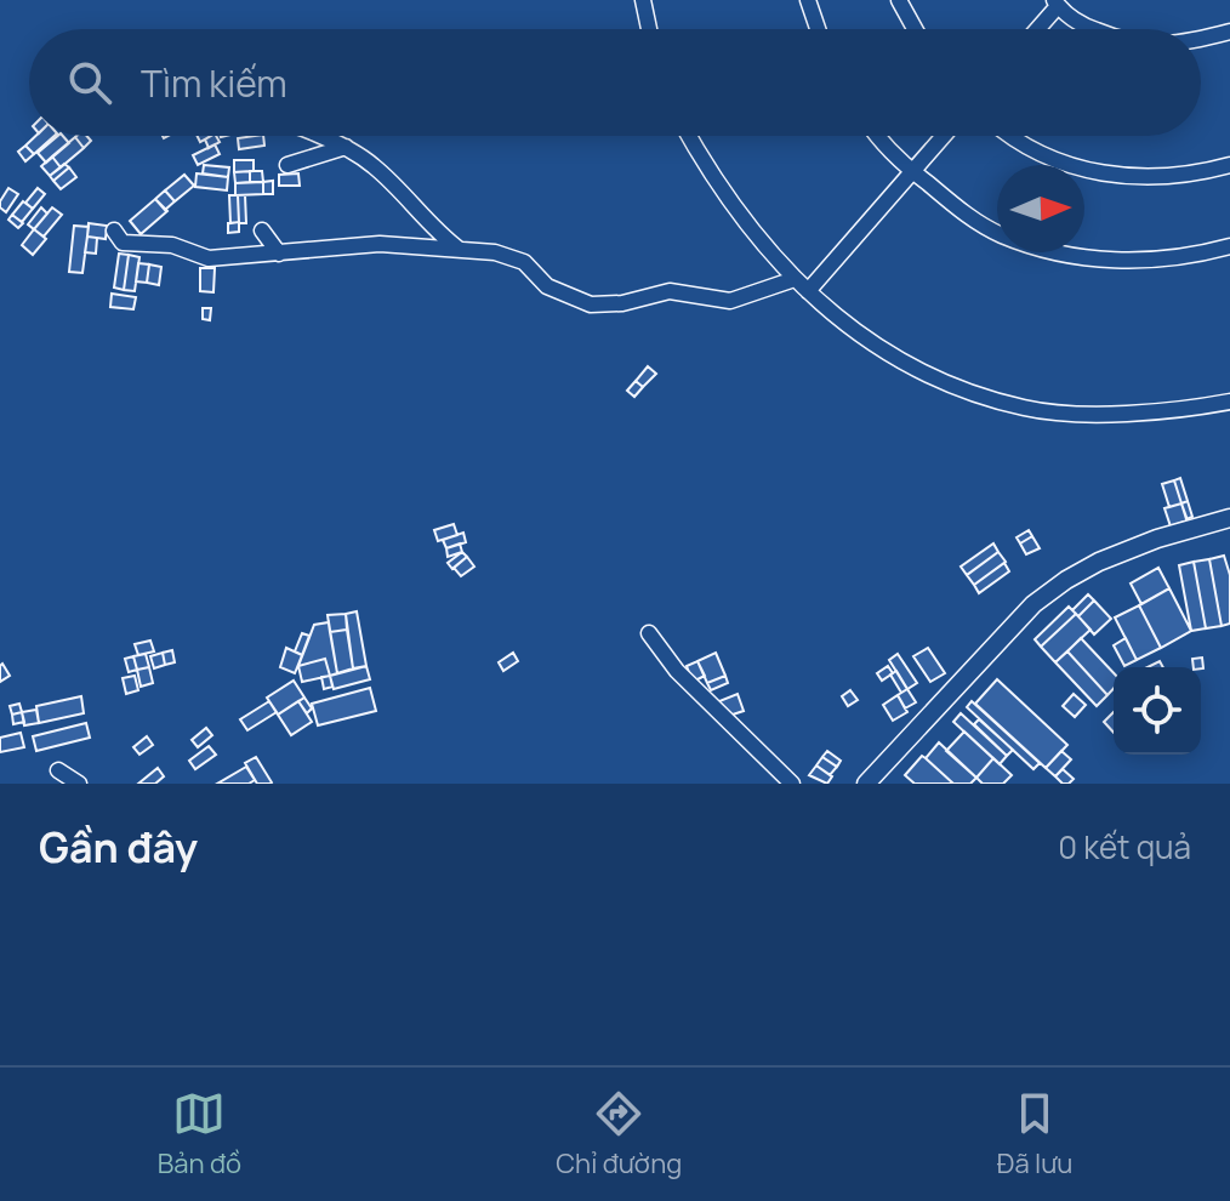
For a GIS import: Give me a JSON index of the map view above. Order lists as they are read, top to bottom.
{
  "north": "right",
  "page": {
    "search": "Tìm kiếm",
    "heading": ["Gần đây", "0 kết quả"],
    "nav": ["Bản đồ", "Chỉ đường", "Đã lưu"]
  }
}
